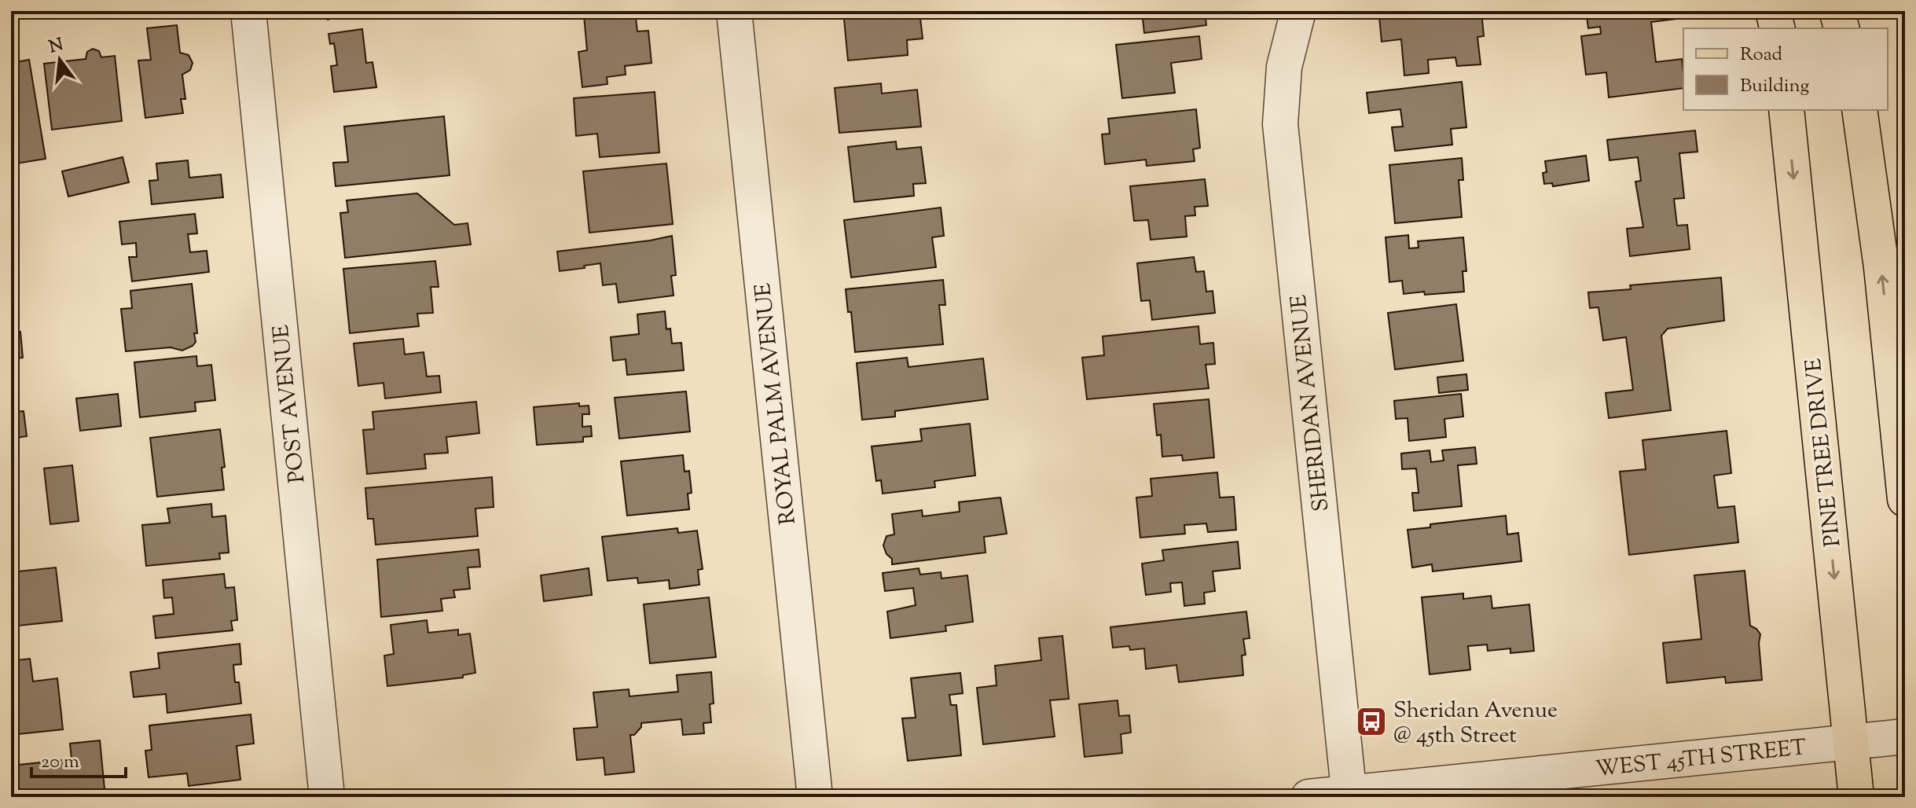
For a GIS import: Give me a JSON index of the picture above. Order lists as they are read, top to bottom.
{
  "streets": {
    "main road": ["PINE TREE DRIVE"],
    "street": [
      "SHERIDAN AVENUE",
      "POST AVENUE",
      "ROYAL PALM AVENUE",
      "WEST 45TH STREET"
    ]
  },
  "crossings": [
    ["SHERIDAN AVENUE", "WEST 45TH STREET"],
    ["PINE TREE DRIVE", "WEST 45TH STREET"]
  ],
  "places": {
    "bus stop": ["Sheridan Avenue @ 45th Street"]
  },
  "legend": ["Road", "Building"],
  "scale_bar": "20 m",
  "north": "top"
}
